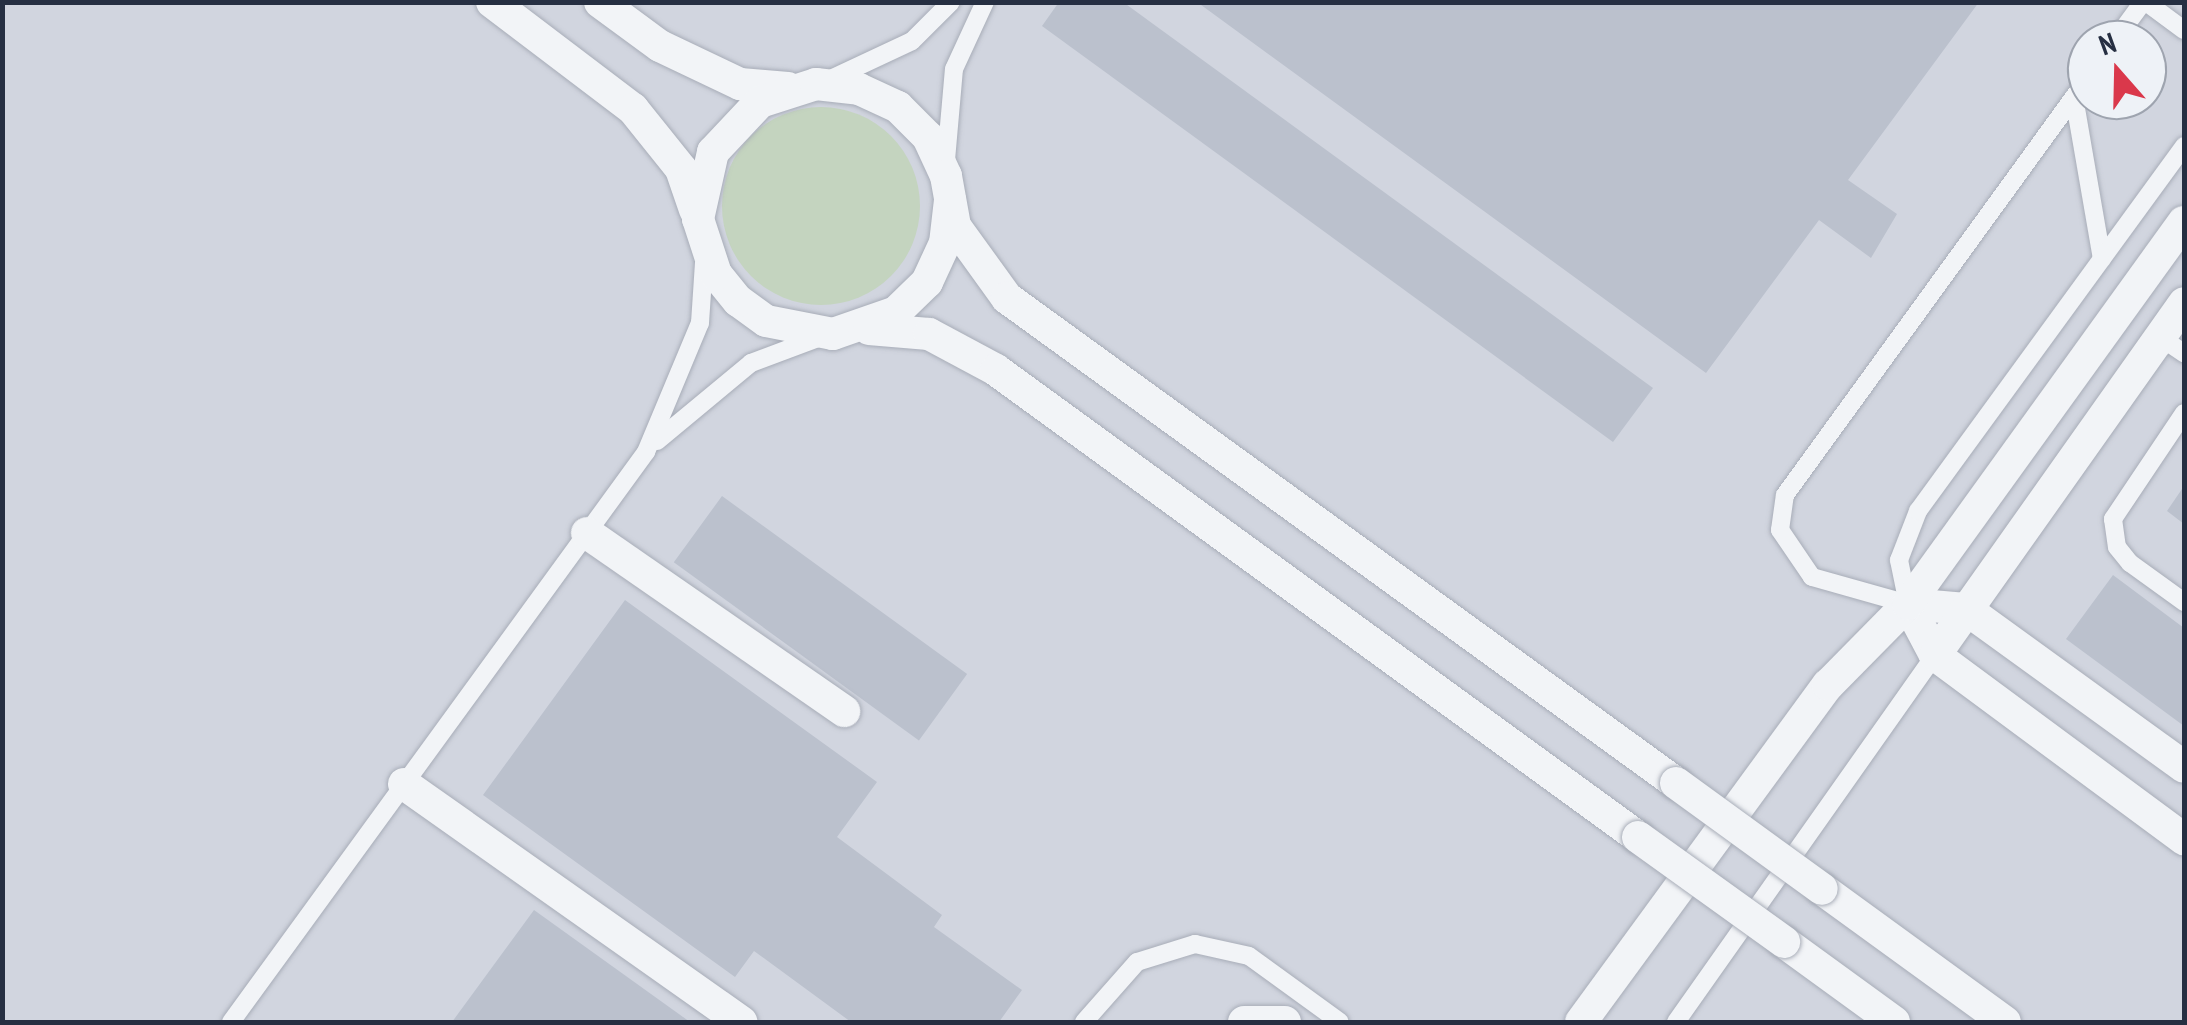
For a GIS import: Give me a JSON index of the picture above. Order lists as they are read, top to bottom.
{
  "north": "top"
}
